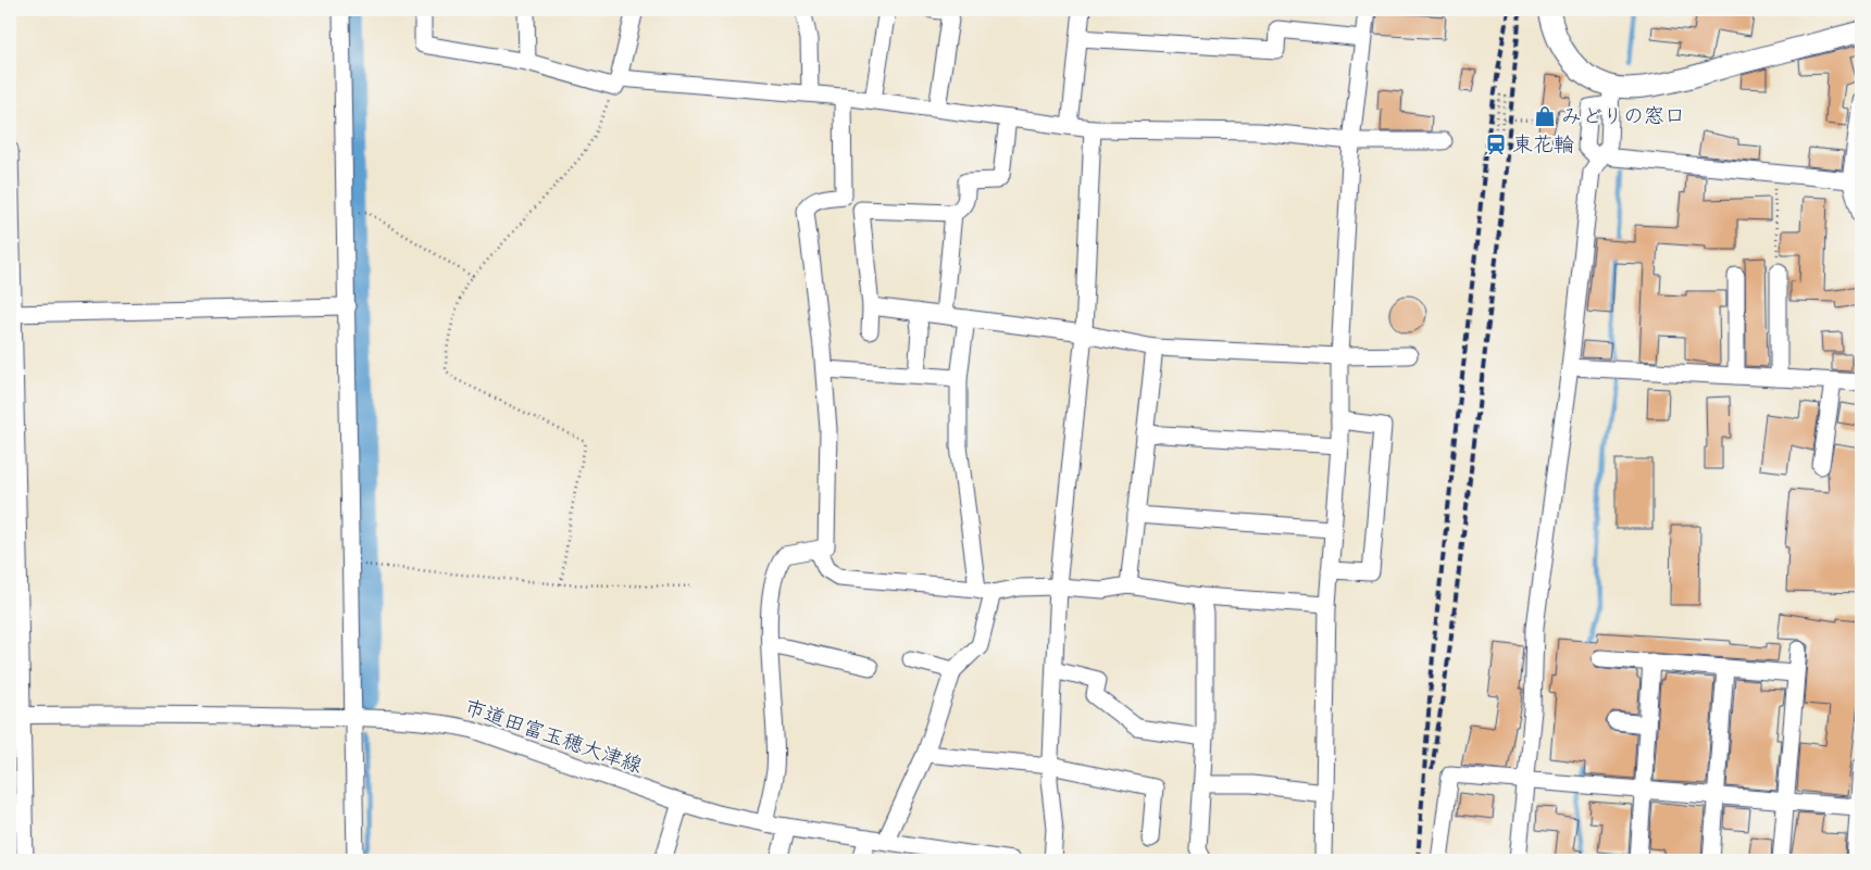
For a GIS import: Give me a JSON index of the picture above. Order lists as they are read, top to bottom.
{
  "streets": {
    "street": ["市道田富玉穂大津線"]
  },
  "places": {
    "shop": ["みどりの窓口"],
    "station": ["東花輪"]
  }
}
